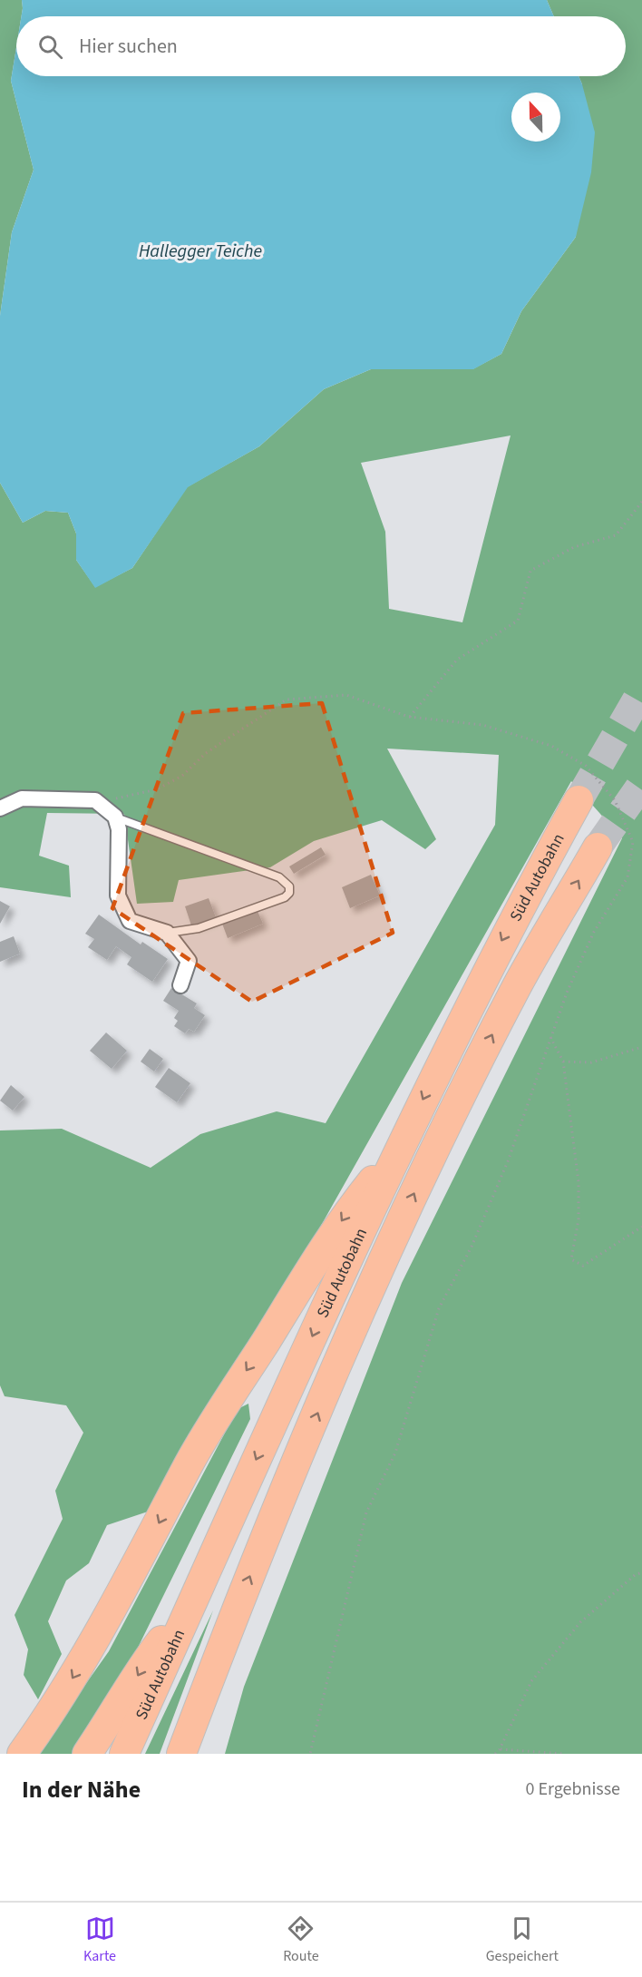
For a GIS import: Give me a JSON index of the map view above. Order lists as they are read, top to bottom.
{
  "streets": {
    "highway": ["Süd Autobahn"]
  },
  "water": ["Hallegger Teiche"],
  "north": "top",
  "page": {
    "search": "Hier suchen",
    "heading": ["In der Nähe", "0 Ergebnisse"],
    "nav": ["Karte", "Route", "Gespeichert"]
  }
}
